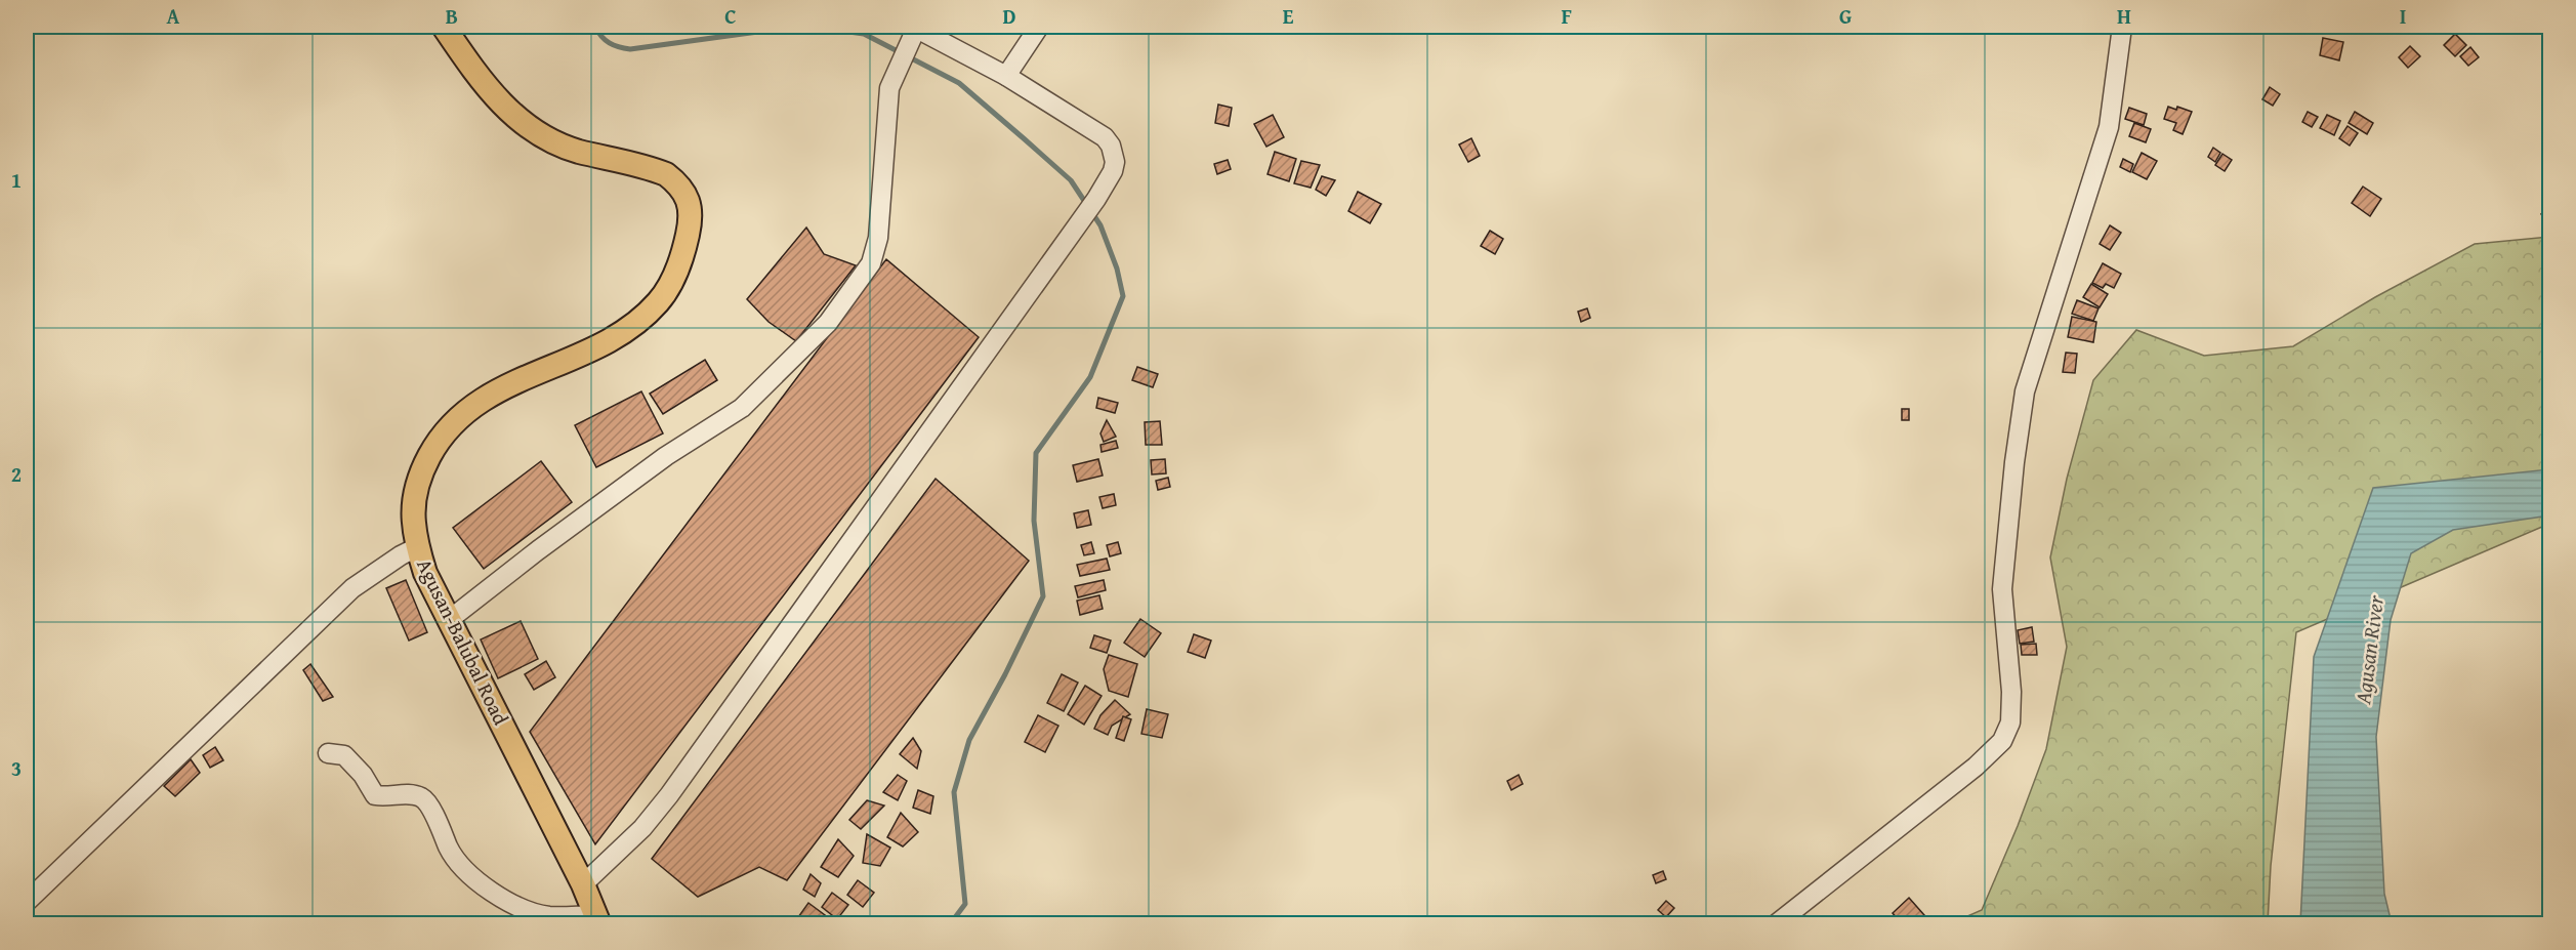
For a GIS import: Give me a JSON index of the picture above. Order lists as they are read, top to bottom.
{
  "streets": {
    "main road": ["Agusan-Balubal Road"]
  },
  "water": ["Agusan River"],
  "grid": {
    "columns": [
      "A",
      "B",
      "C",
      "D",
      "E",
      "F",
      "G",
      "H",
      "I"
    ],
    "rows": ["1", "2", "3"]
  }
}
